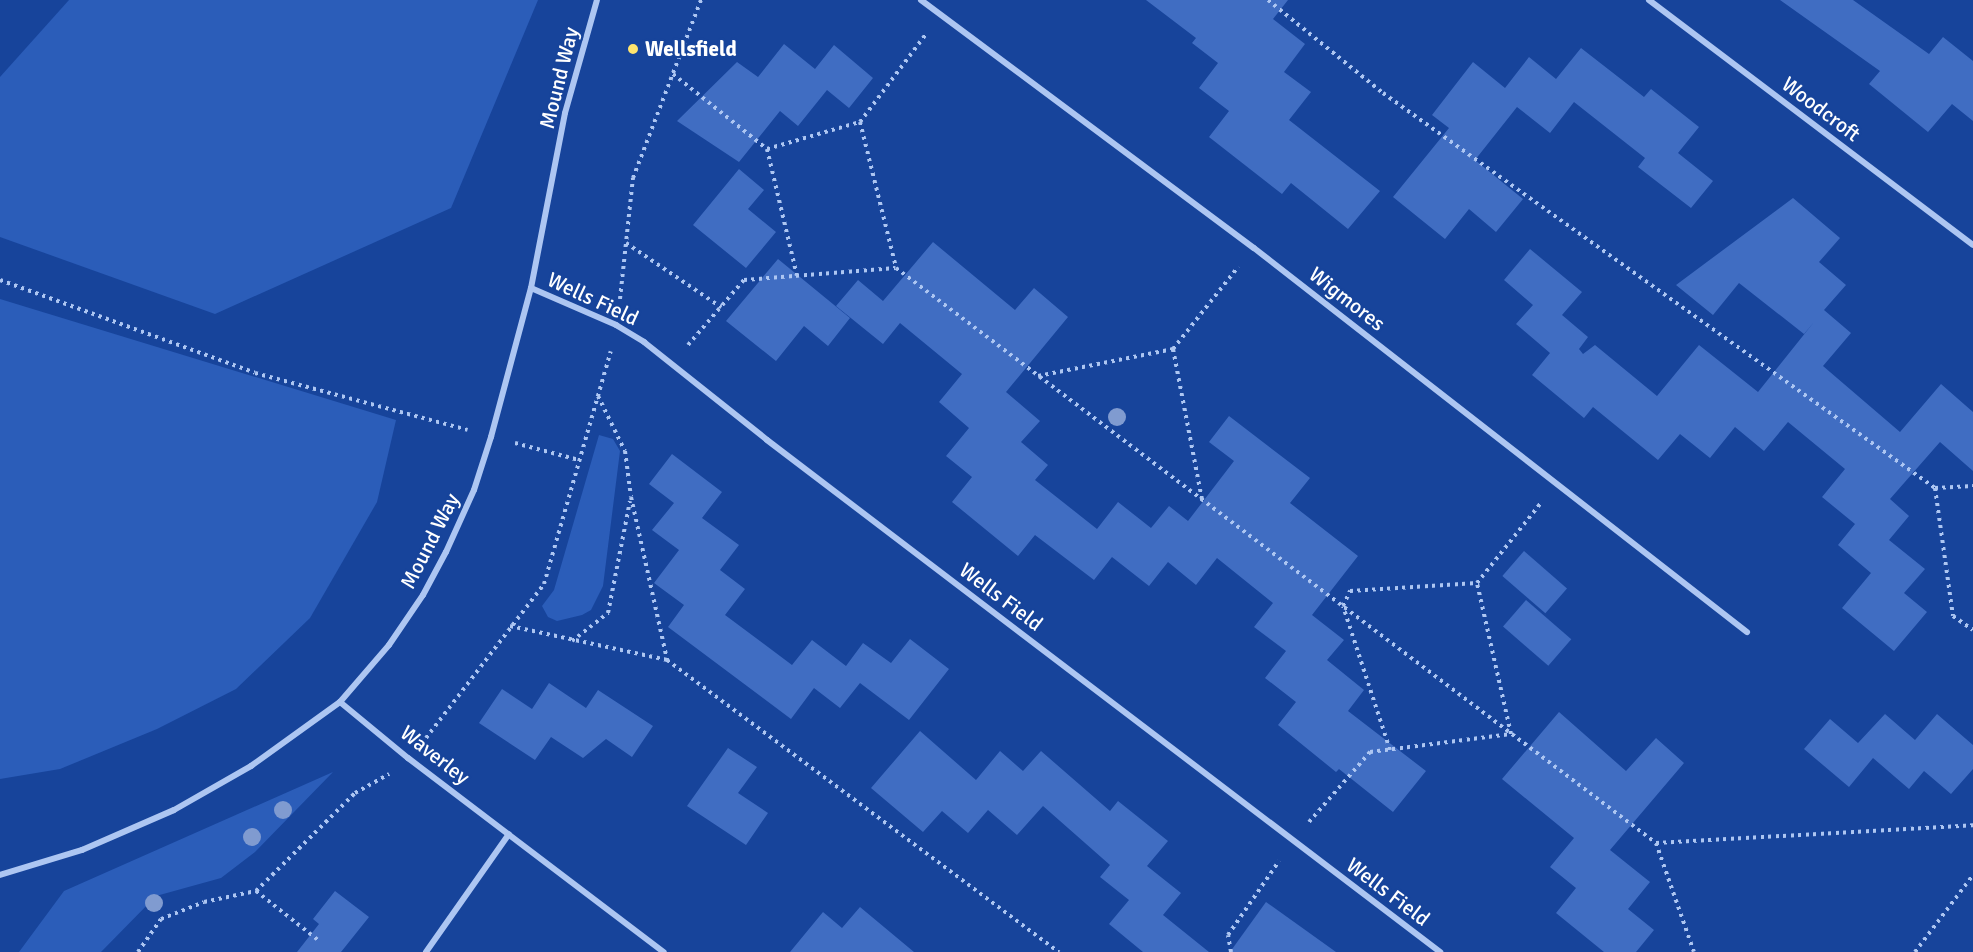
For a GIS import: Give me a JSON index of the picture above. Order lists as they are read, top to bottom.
{
  "streets": {
    "street": [
      "Mound Way",
      "Woodcroft",
      "Wells Field",
      "Wigmores",
      "Waverley"
    ]
  },
  "crossings": [
    ["Mound Way", "Wells Field"],
    ["Mound Way", "Waverley"]
  ],
  "places": ["Wellsfield"]
}
